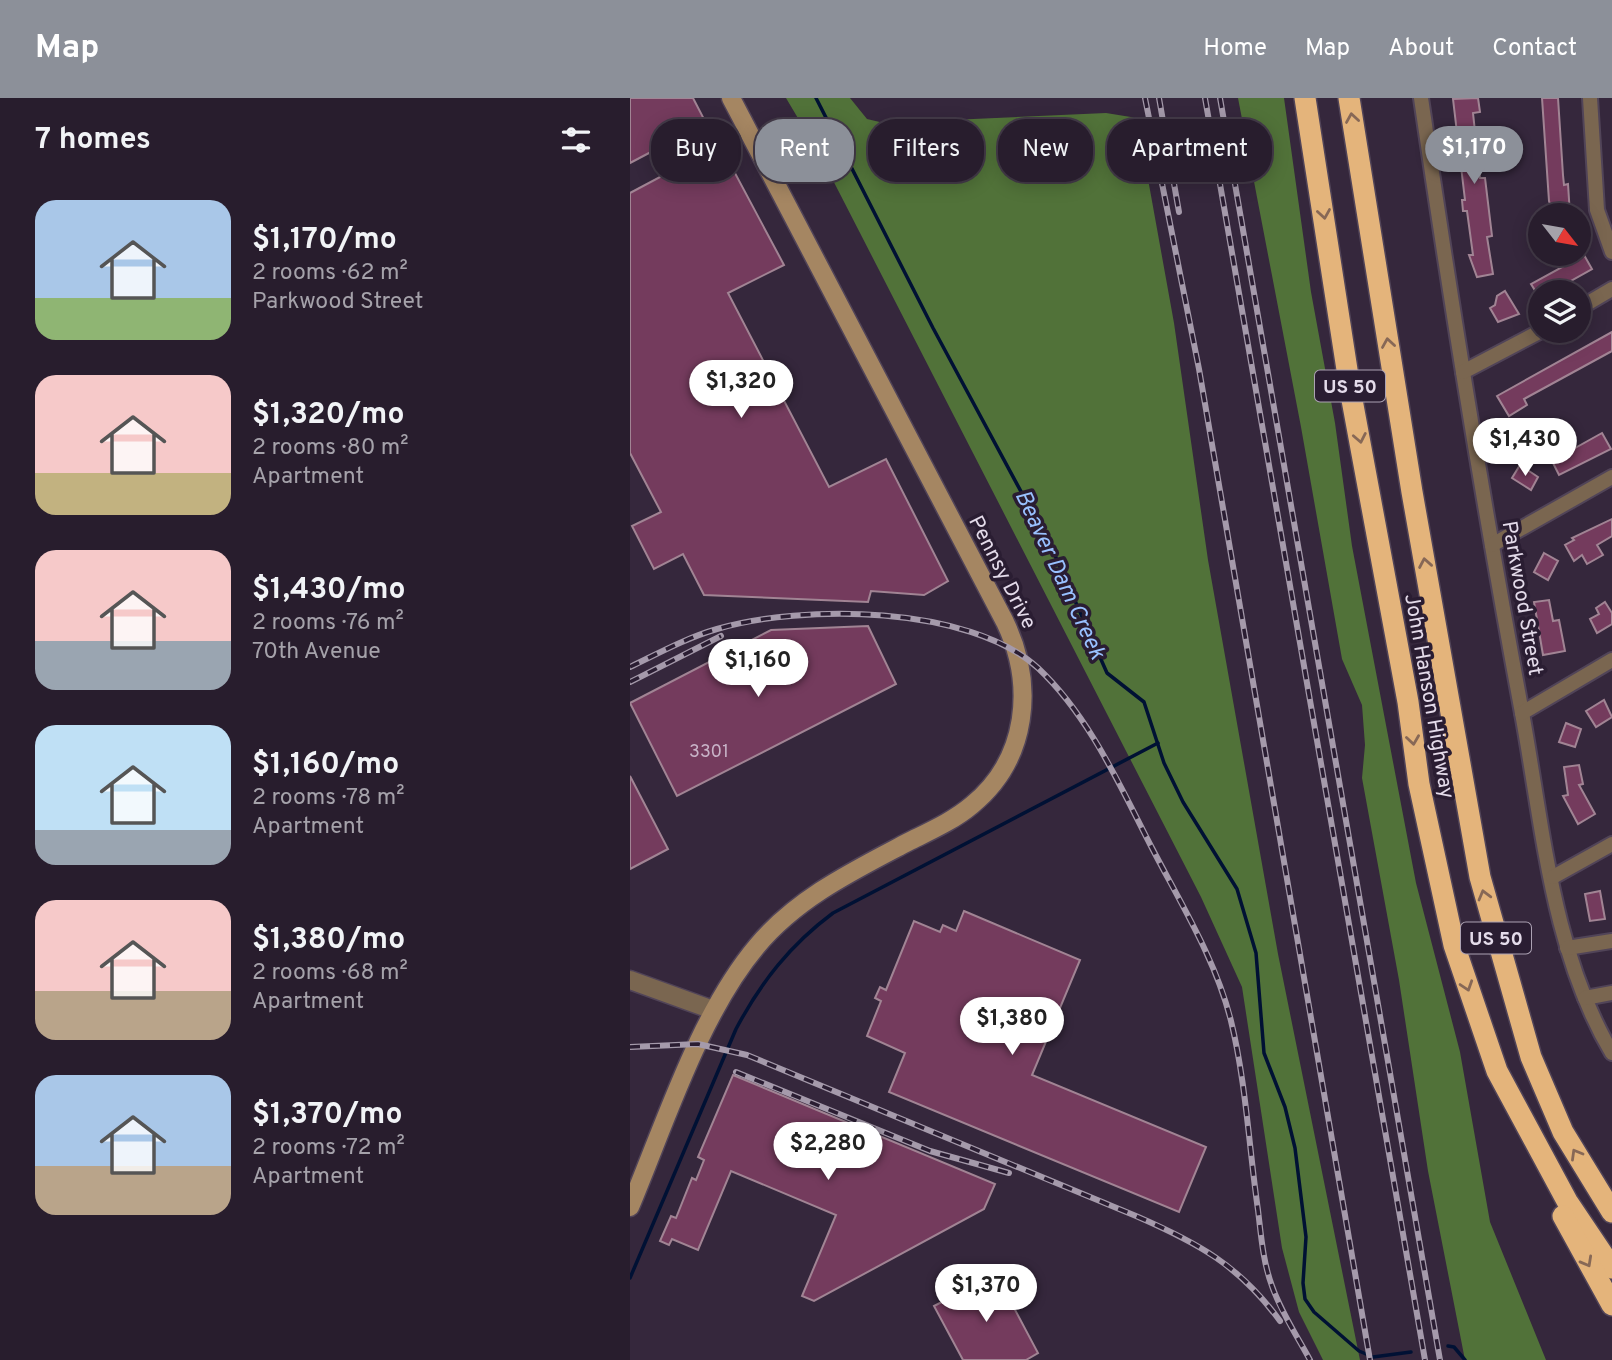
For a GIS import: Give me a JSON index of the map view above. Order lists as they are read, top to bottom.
{
  "streets": {
    "highway": ["US 50", "John Hanson Highway"],
    "main road": ["Pennsy Drive"],
    "street": ["Parkwood Street"]
  },
  "water": ["Beaver Dam Creek"],
  "house_numbers": ["3301"],
  "north": "bottom right",
  "page": {
    "header": "Map",
    "nav": [
      "Home",
      "Map",
      "About",
      "Contact"
    ],
    "heading": "7 homes",
    "chip": [
      "Buy",
      "Rent",
      "Filters",
      "New",
      "Apartment"
    ],
    "price": [
      "$1,170",
      "$1,320",
      "$1,430",
      "$1,160",
      "$1,380",
      "$2,280",
      "$1,370"
    ],
    "list": [
      {
        "name": "$1,170/mo",
        "note": "2 rooms · 62 m² · Parkwood Street"
      },
      {
        "name": "$1,320/mo",
        "note": "2 rooms · 80 m² · Apartment"
      },
      {
        "name": "$1,430/mo",
        "note": "2 rooms · 76 m² · 70th Avenue"
      },
      {
        "name": "$1,160/mo",
        "note": "2 rooms · 78 m² · Apartment"
      },
      {
        "name": "$1,380/mo",
        "note": "2 rooms · 68 m² · Apartment"
      },
      {
        "name": "$1,370/mo",
        "note": "2 rooms · 72 m² · Apartment"
      }
    ]
  }
}
